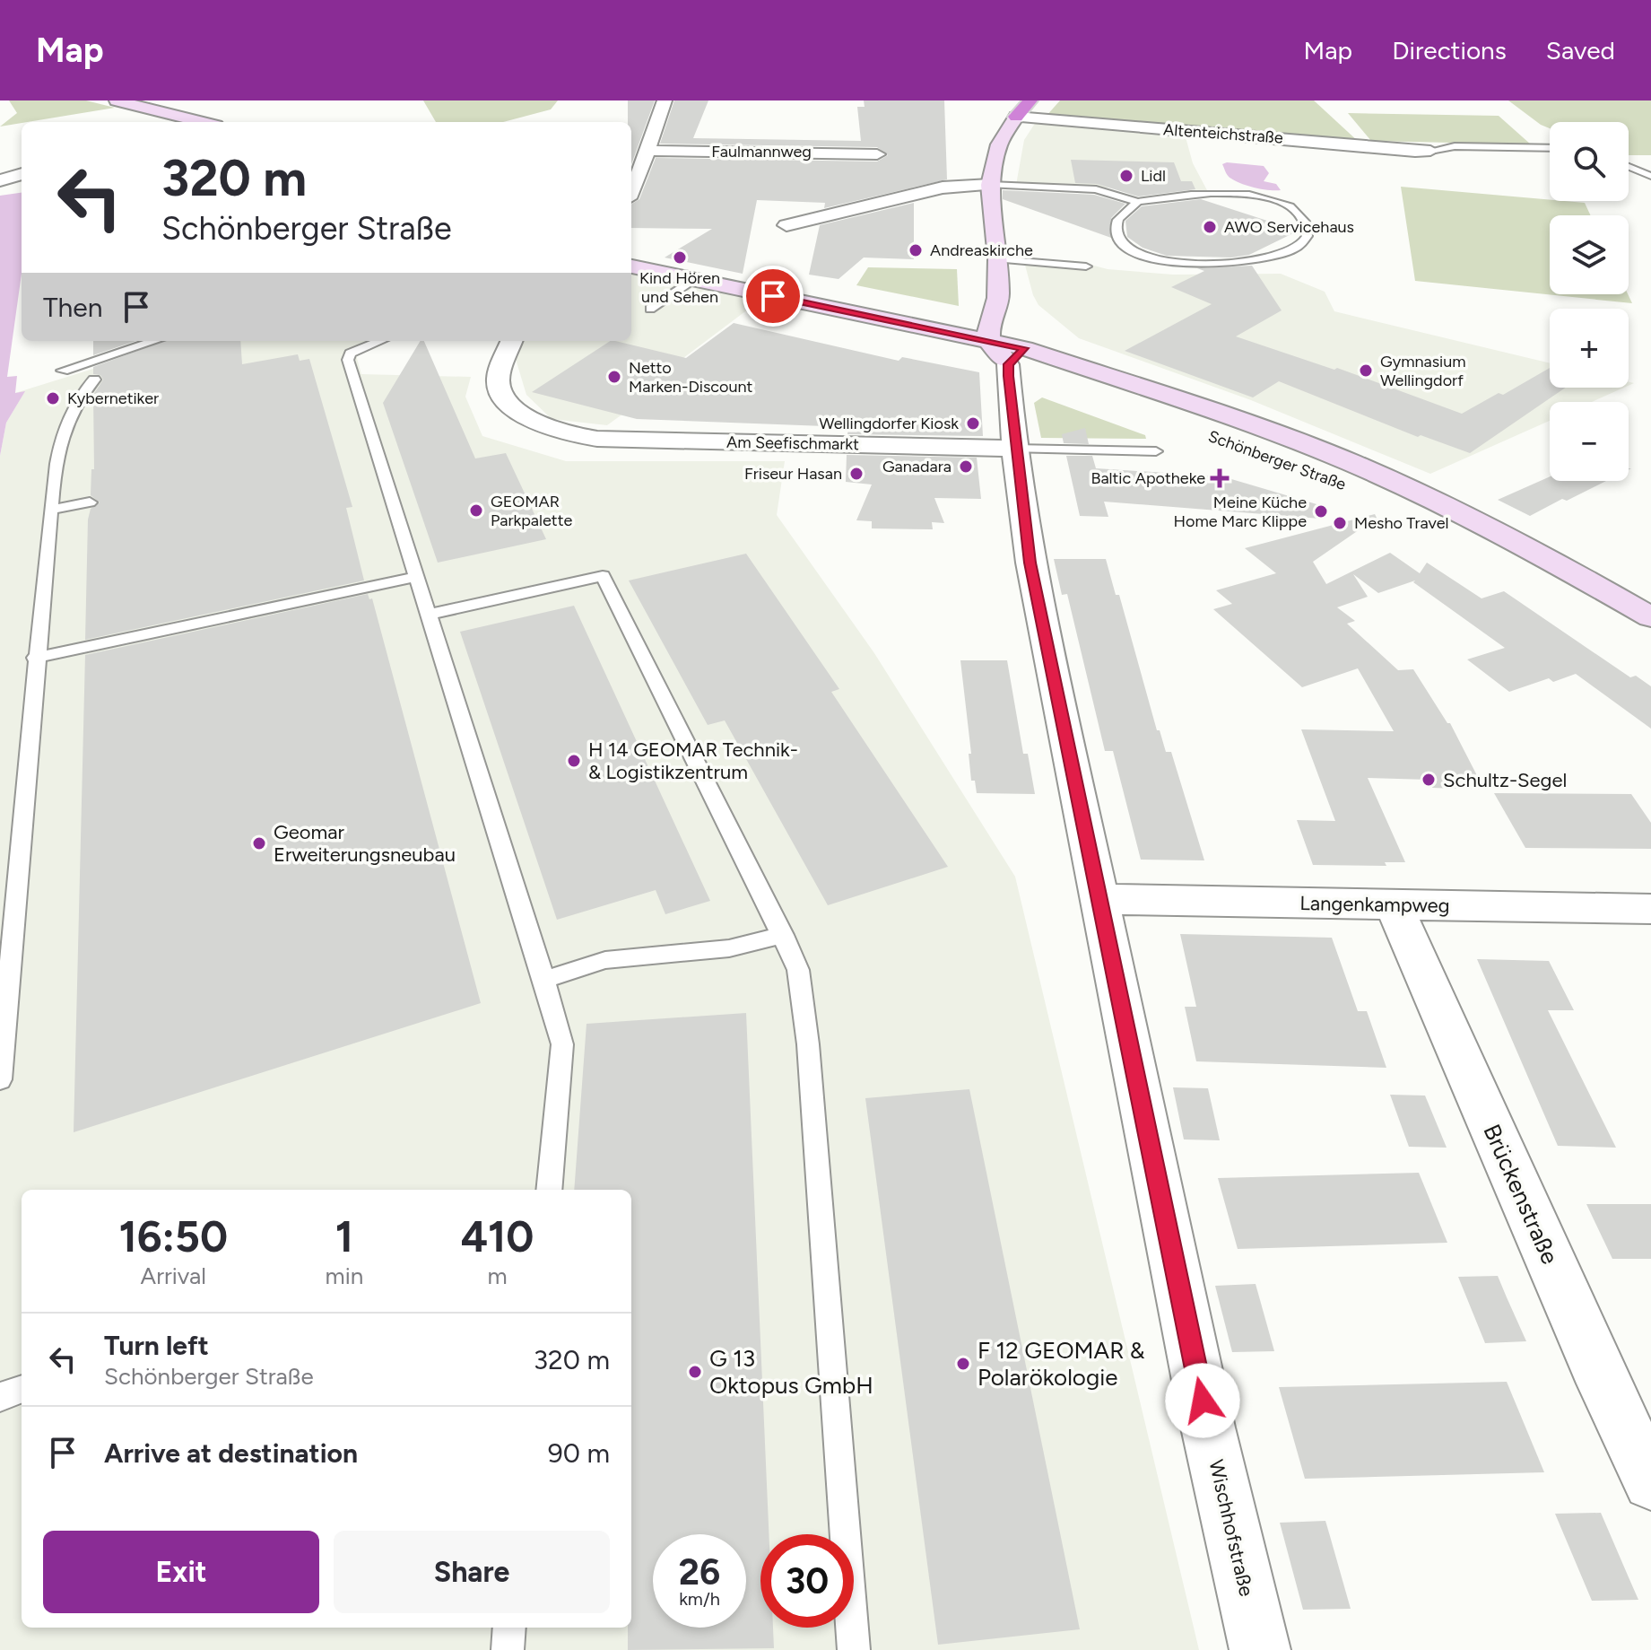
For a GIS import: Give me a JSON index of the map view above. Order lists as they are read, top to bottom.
{
  "streets": {
    "main road": ["Schönberger Straße"],
    "street": [
      "Altenteichstraße",
      "Faulmannweg",
      "Am Seefischmarkt",
      "Langenkampweg",
      "Brückenstraße",
      "Wischhofstraße"
    ]
  },
  "crossings": [
    ["Am Seefischmarkt", "Wischhofstraße"],
    ["Schönberger Straße", "Wischhofstraße"],
    ["Langenkampweg", "Brückenstraße"],
    ["Langenkampweg", "Wischhofstraße"]
  ],
  "places": {
    "other": [
      "Lidl",
      "AWO Servicehaus",
      "Andreaskirche",
      "Kind Hören und Sehen",
      "Gymnasium Wellingdorf",
      "Netto Marken-Discount",
      "Kybernetiker",
      "Wellingdorfer Kiosk",
      "Ganadara",
      "Friseur Hasan",
      "GEOMAR Parkpalette",
      "Meine Küche Home Marc Klippe",
      "Mesho Travel",
      "H 14 GEOMAR Technik- & Logistikzentrum",
      "Schultz-Segel",
      "Geomar Erweiterungsneubau",
      "F 12 GEOMAR & Polarökologie",
      "G 13 Oktopus GmbH"
    ],
    "health": ["Baltic Apotheke"]
  },
  "page": {
    "header": "Map",
    "nav": ["Map", "Directions", "Saved"],
    "map_buttons": ["+", "−"],
    "turn": ["320 m", "Schönberger Straße"],
    "then": "Then",
    "eta": [
      "16:50",
      "Arrival",
      "1",
      "min",
      "410",
      "m"
    ],
    "list": [
      {
        "name": "Turn left",
        "note": "Schönberger Straße",
        "value": "320 m"
      },
      {
        "name": "Arrive at destination",
        "value": "90 m"
      }
    ],
    "buttons": ["Exit", "Share"],
    "speed": "26 km/h",
    "limit": "30"
  }
}
